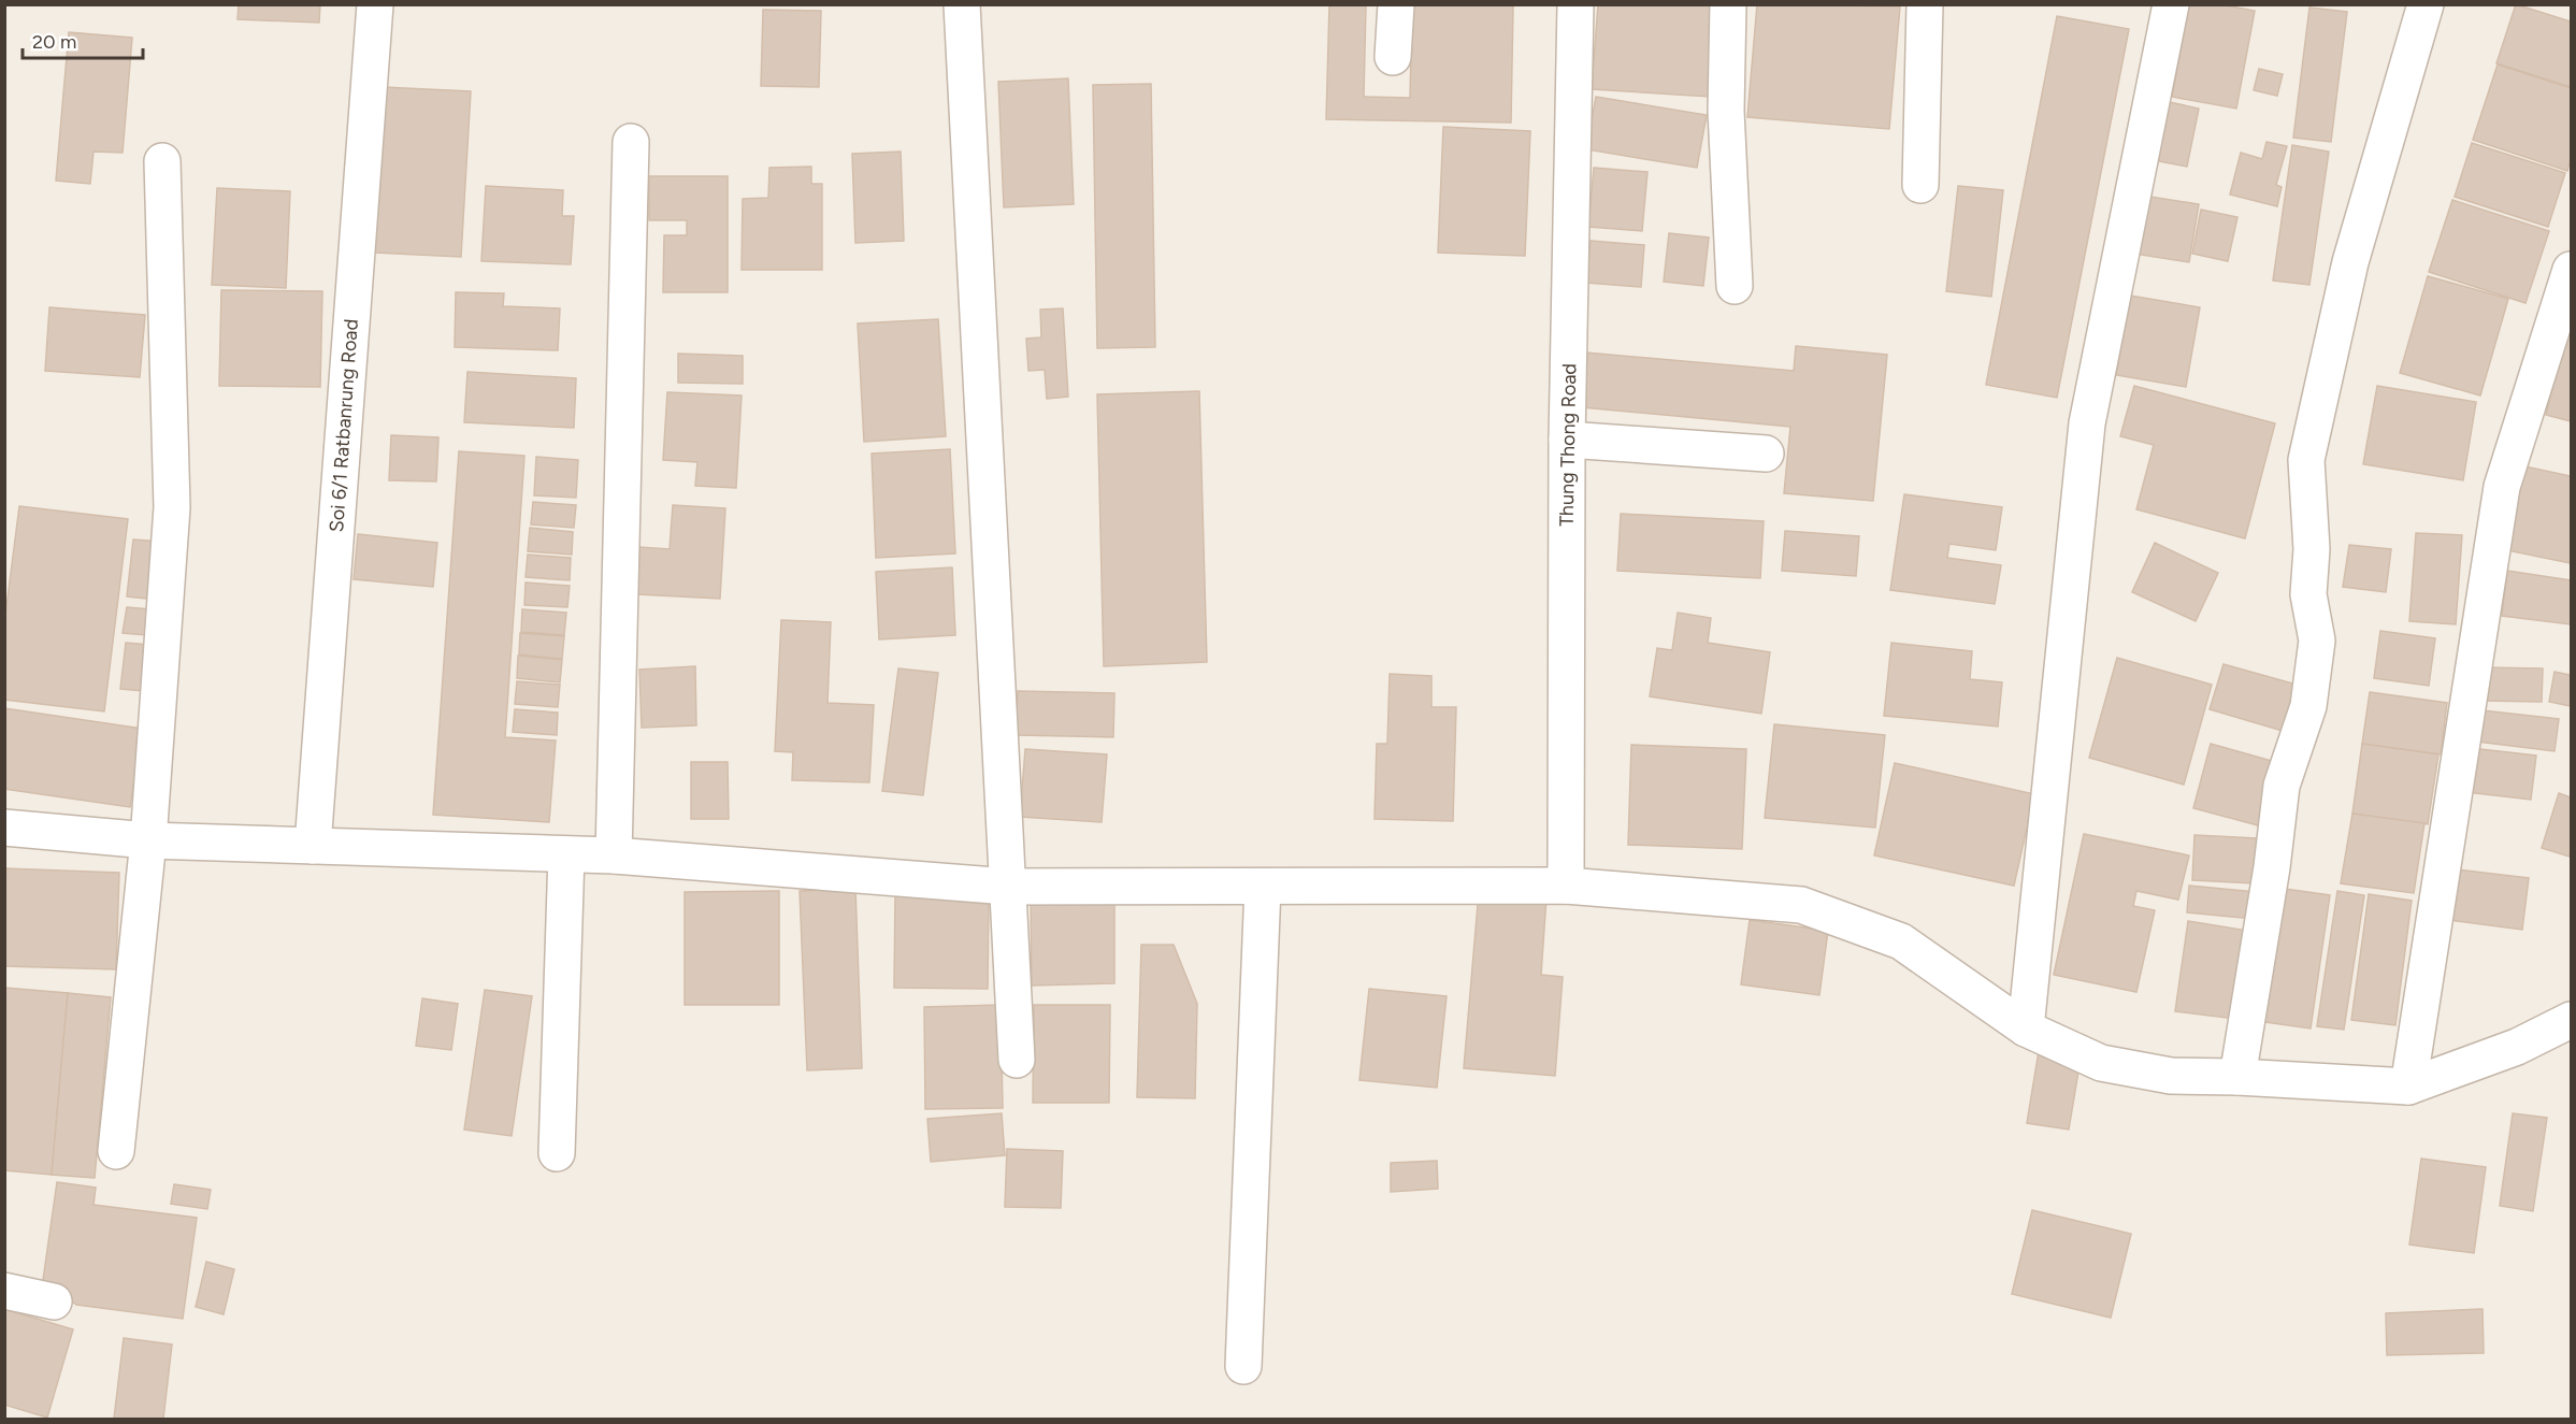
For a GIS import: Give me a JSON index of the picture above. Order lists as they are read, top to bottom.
{
  "streets": {
    "street": ["Soi 6/1 Ratbanrung Road", "Thung Thong Road"]
  },
  "scale_bar": "20 m"
}
